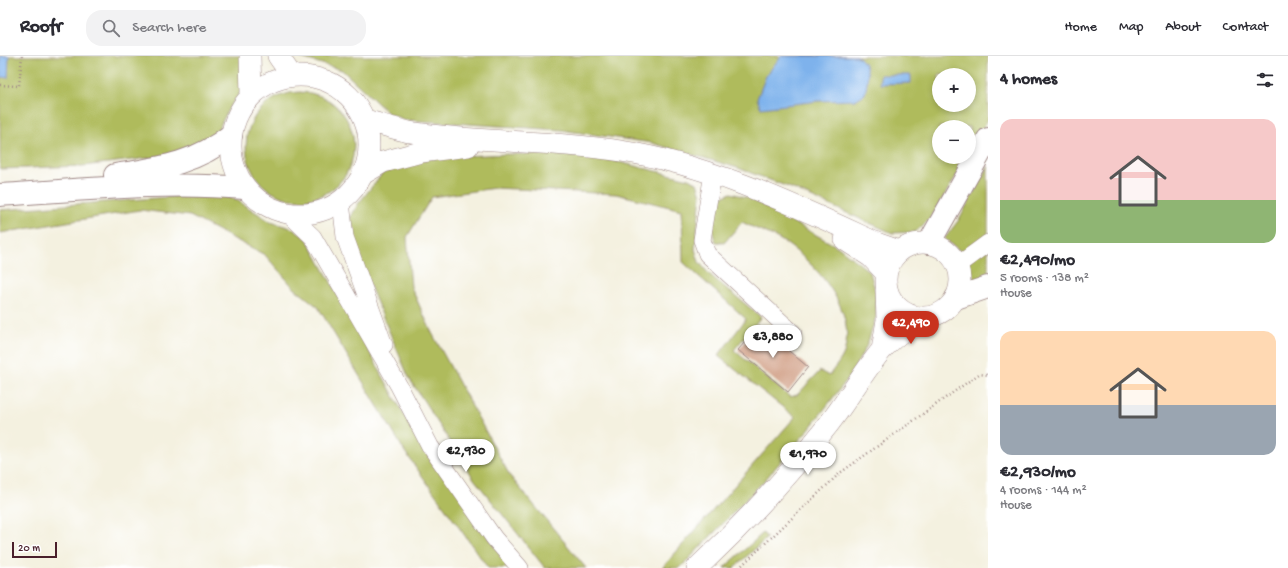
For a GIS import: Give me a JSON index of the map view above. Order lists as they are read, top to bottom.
{
  "scale_bar": "20 m",
  "page": {
    "header": "Roofr",
    "search": "Search here",
    "nav": [
      "Home",
      "Map",
      "About",
      "Contact"
    ],
    "heading": "4 homes",
    "map_buttons": ["+", "−"],
    "list": [
      {
        "name": "€2,490/mo",
        "note": "5 rooms · 138 m² · House"
      },
      {
        "name": "€2,930/mo",
        "note": "4 rooms · 144 m² · House"
      }
    ],
    "price": [
      "€2,490",
      "€3,880",
      "€2,930",
      "€1,970"
    ],
    "scale": "20 m"
  }
}
